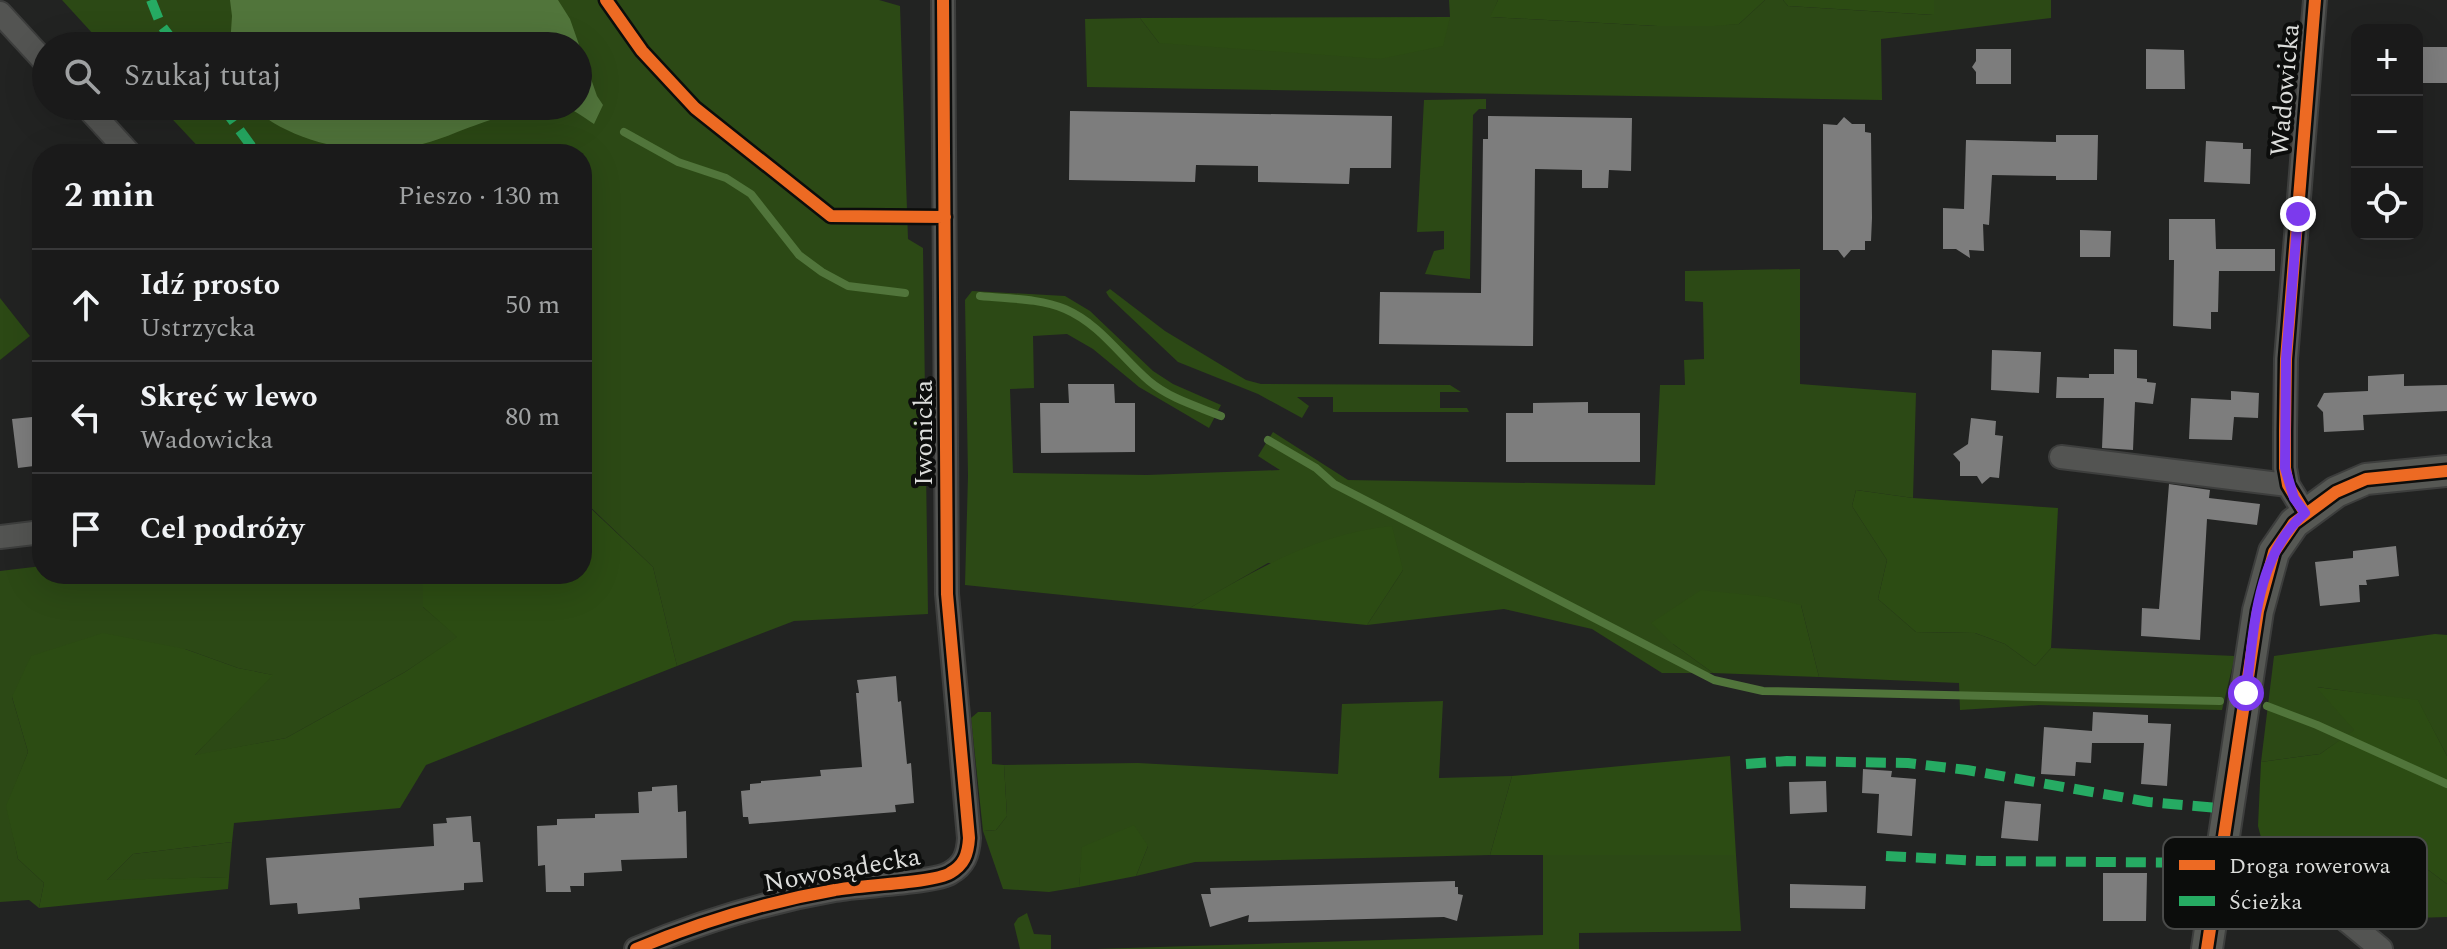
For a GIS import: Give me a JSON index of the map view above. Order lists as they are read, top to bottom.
{
  "streets": {
    "street": ["Wadowicka", "Iwonicka", "Nowosądecka"]
  },
  "crossings": [
    ["Iwonicka", "Nowosądecka"]
  ],
  "legend": ["Droga rowerowa", "Ścieżka"],
  "page": {
    "map_buttons": ["+", "−"],
    "search": "Szukaj tutaj",
    "heading": ["2 min", "Pieszo · 130 m"],
    "list": [
      ["Idź prosto", "Ustrzycka", "50 m"],
      ["Skręć w lewo", "Wadowicka", "80 m"],
      "Cel podróży"
    ]
  }
}
